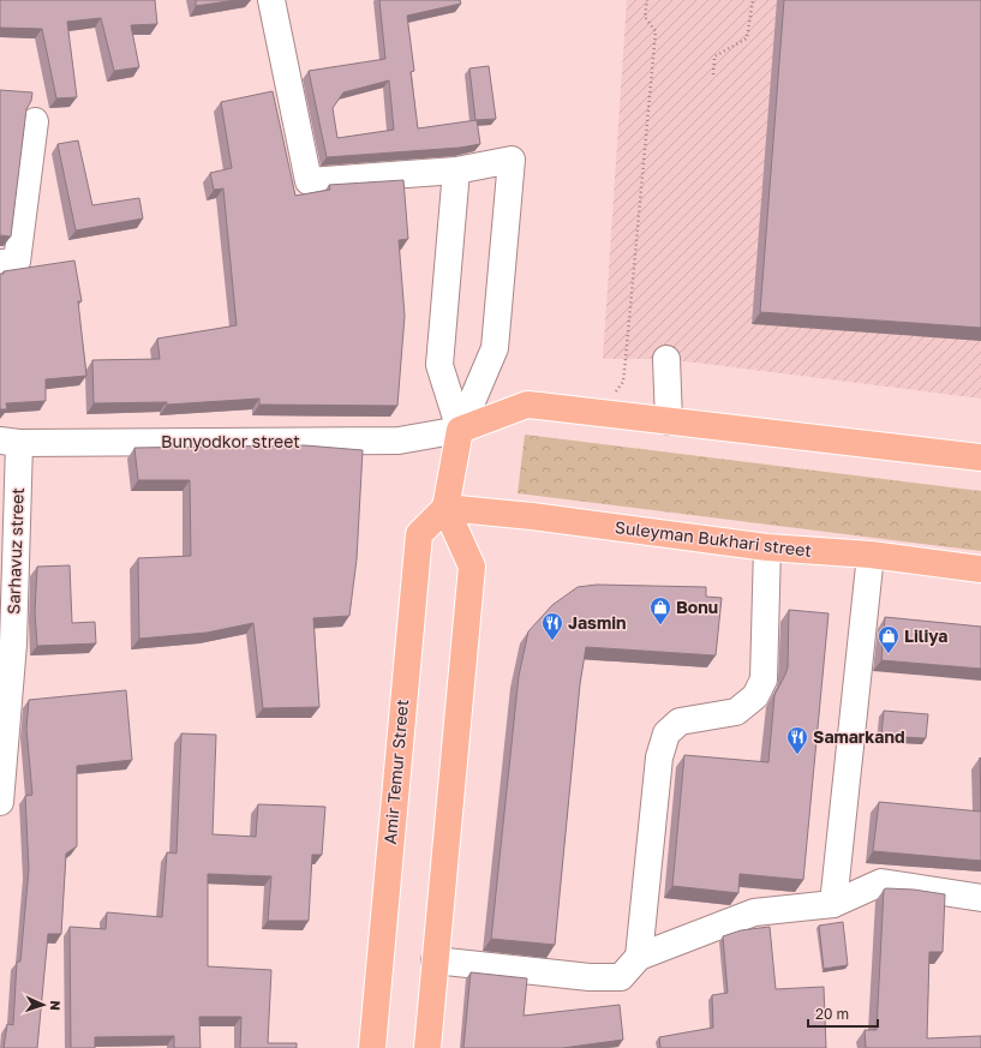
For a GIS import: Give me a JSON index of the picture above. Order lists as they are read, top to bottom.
{
  "streets": {
    "main road": ["Suleyman Bukhari street", "Amir Temur Street"],
    "street": ["Bunyodkor street", "Sarhavuz street"]
  },
  "crossings": [
    ["Bunyodkor street", "Sarhavuz street"],
    ["Suleyman Bukhari street", "Amir Temur Street"]
  ],
  "places": {
    "shop": ["Bonu", "Liliya"],
    "restaurant": ["Jasmin", "Samarkand"]
  },
  "scale_bar": "20 m",
  "north": "right"
}
